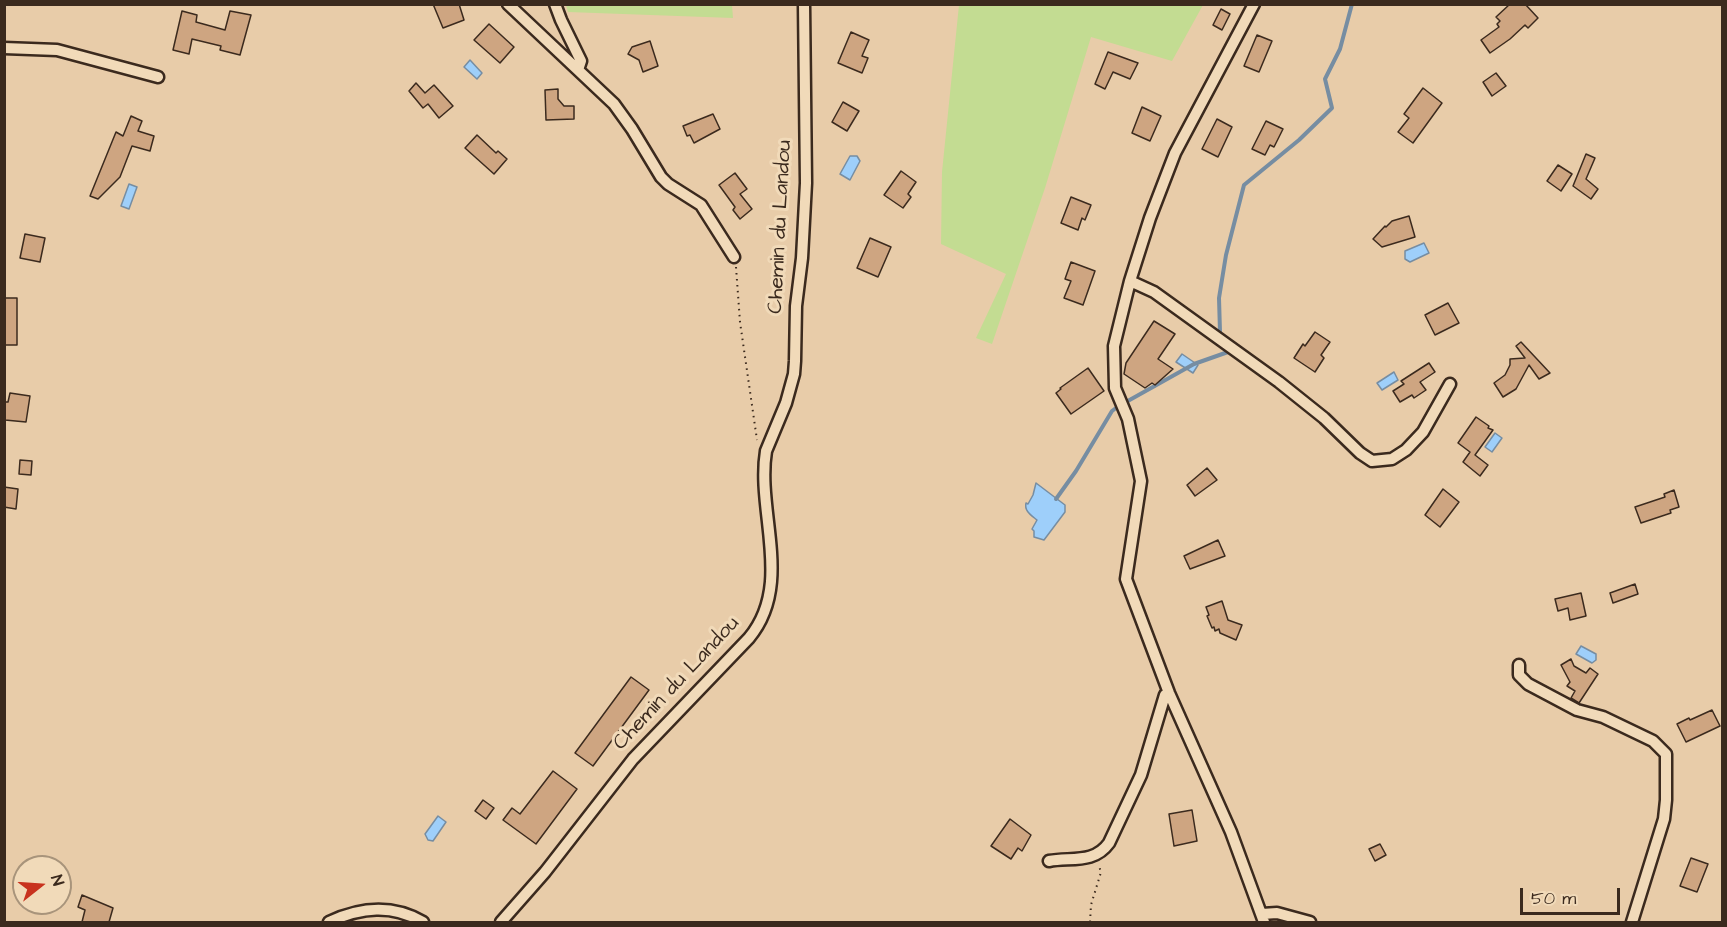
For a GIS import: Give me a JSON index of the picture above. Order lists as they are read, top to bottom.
{
  "streets": {
    "street": ["Chemin du Landou"]
  },
  "scale_bar": "50 m",
  "north": "right"
}
